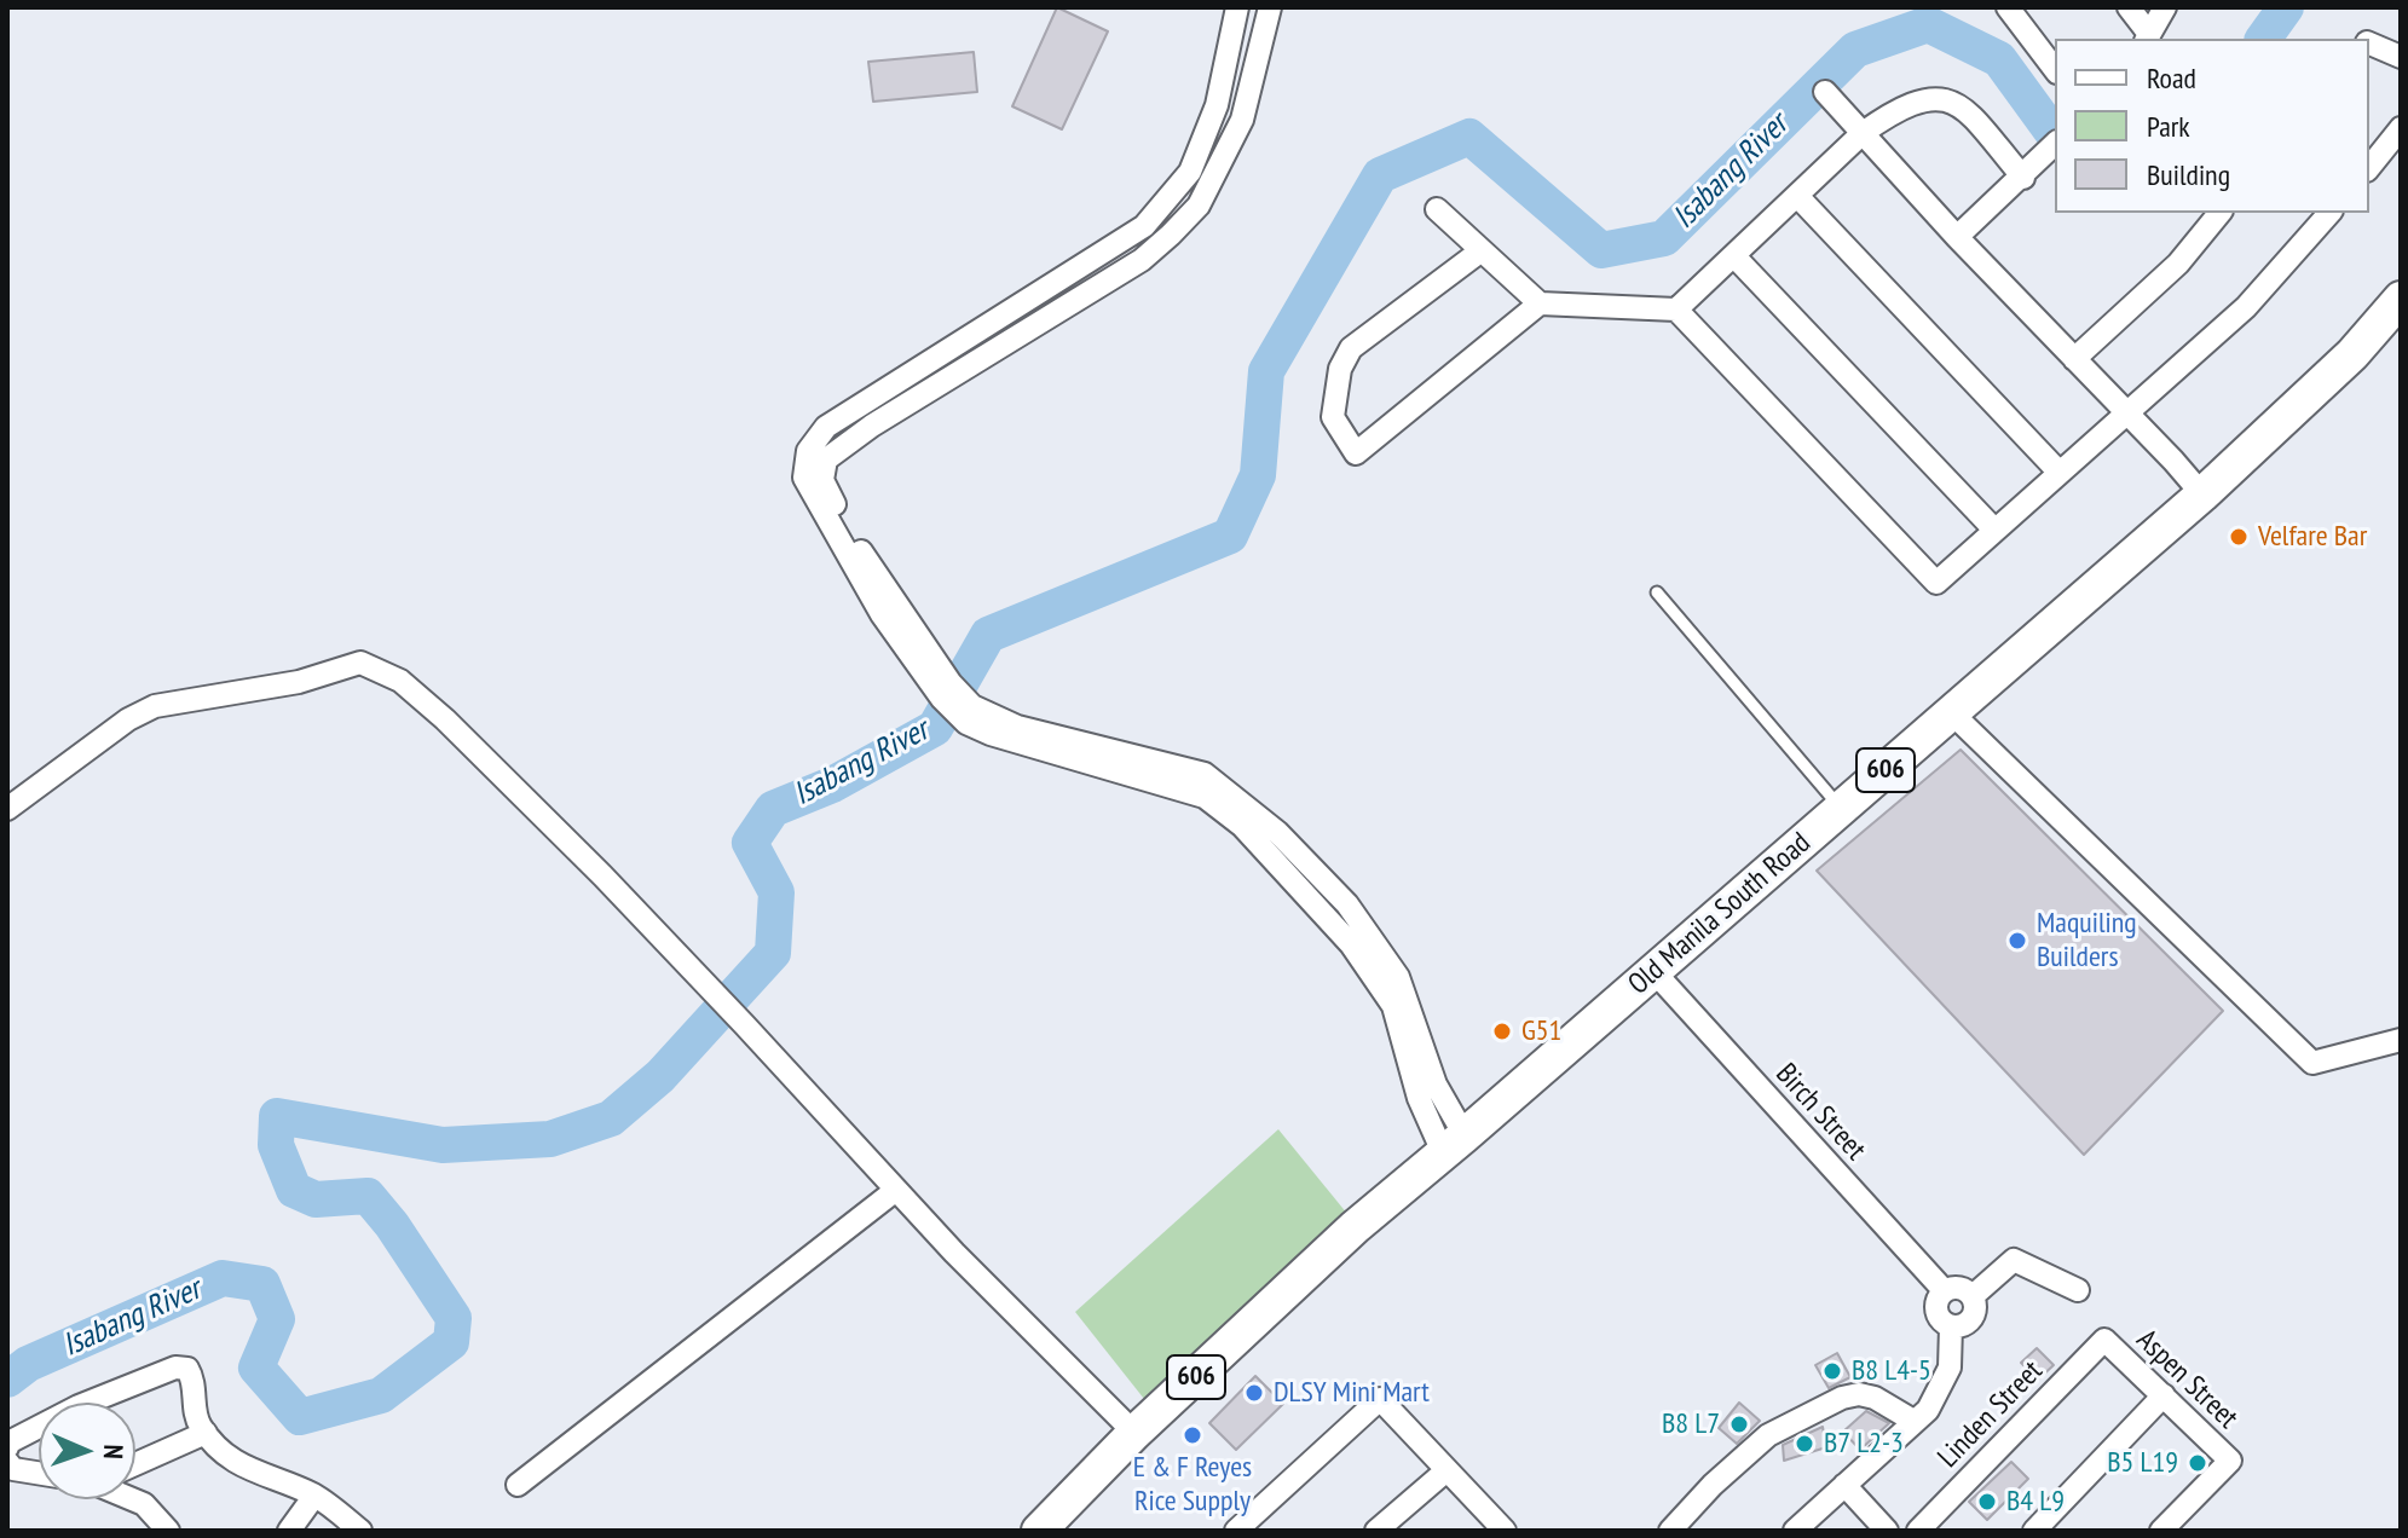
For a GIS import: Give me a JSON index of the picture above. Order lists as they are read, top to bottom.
{
  "streets": {
    "main road": ["606", "Old Manila South Road"],
    "street": ["Birch Street", "Aspen Street", "Linden Street"]
  },
  "crossings": [
    ["Old Manila South Road", "Birch Street"],
    ["Aspen Street", "Linden Street"]
  ],
  "water": ["Isabang River"],
  "places": [
    "Velfare Bar",
    "Maquiling Builders",
    "G51",
    "B8 L4-5",
    "DLSY Mini Mart",
    "B8 L7",
    "E & F Reyes Rice Supply",
    "B7 L2-3",
    "B5 L19",
    "B4 L9"
  ],
  "legend": ["Road", "Park", "Building"],
  "north": "right"
}
